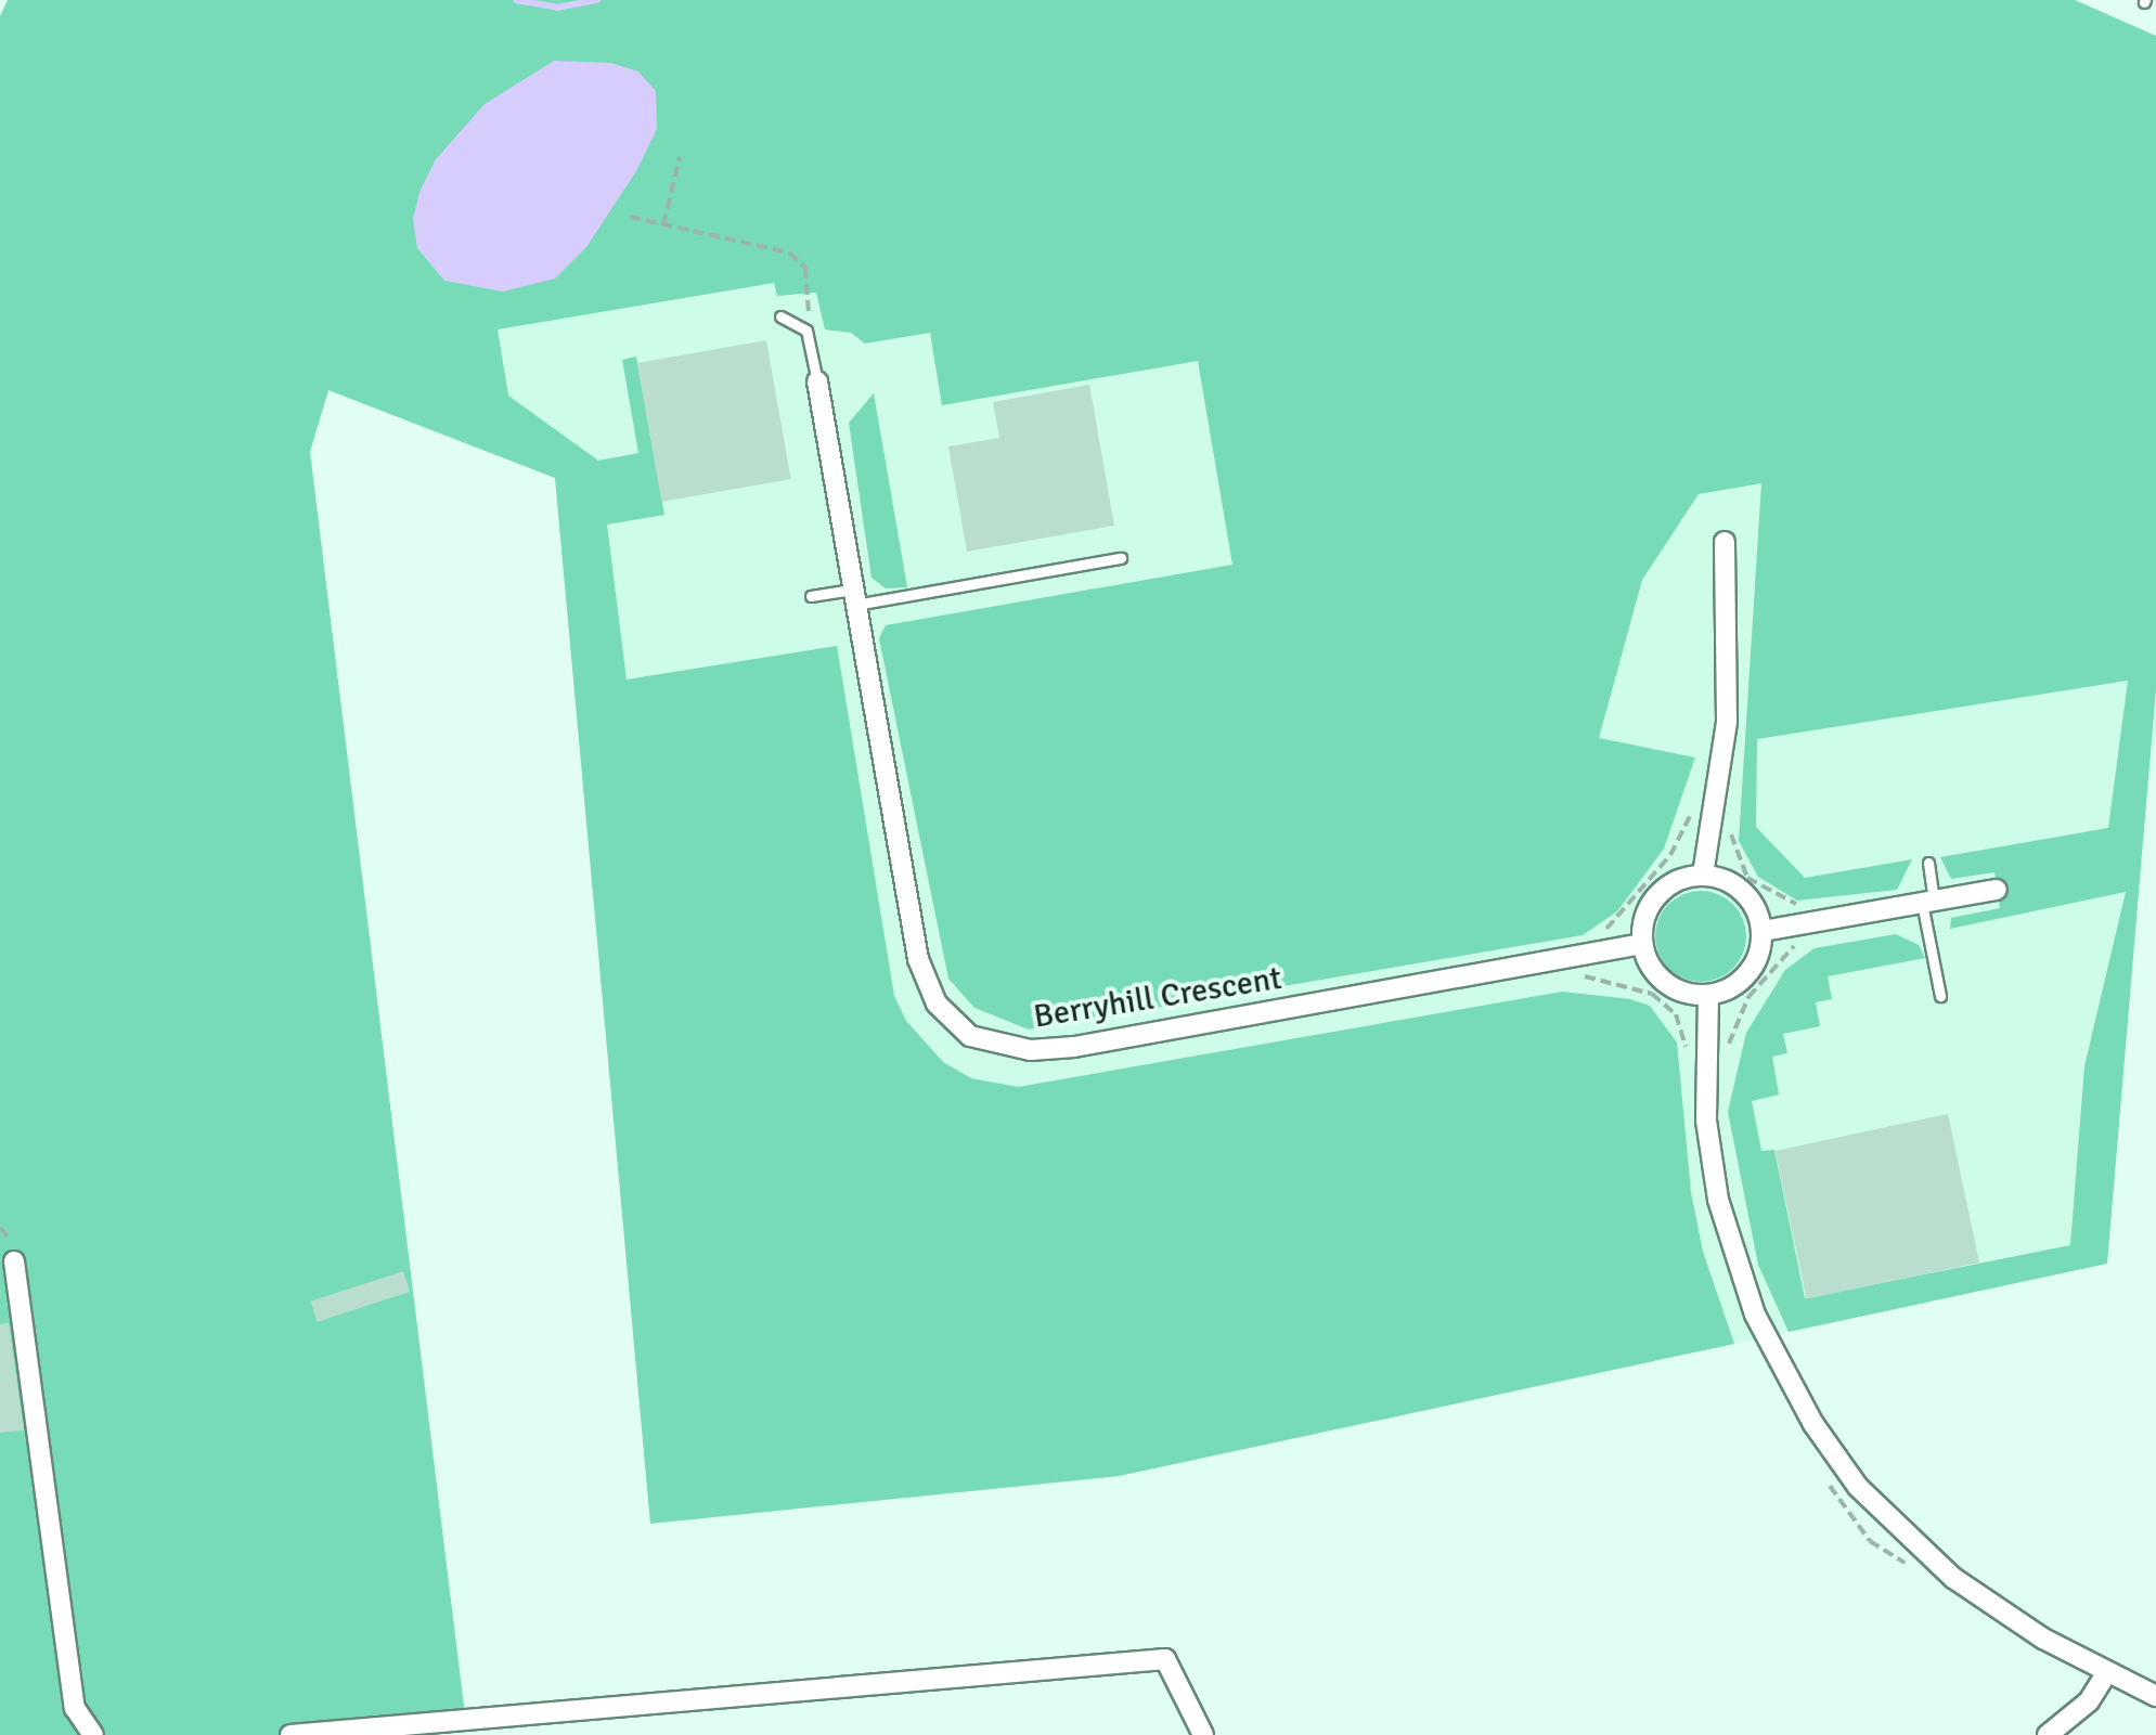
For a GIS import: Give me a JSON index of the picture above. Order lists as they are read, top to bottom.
{
  "streets": {
    "street": ["Berryhill Crescent"]
  }
}
